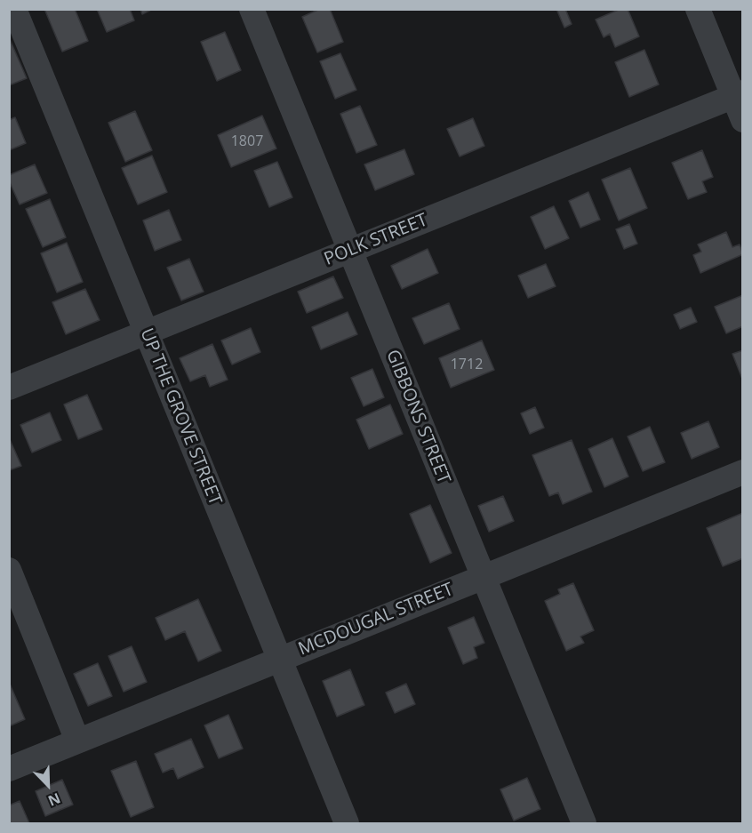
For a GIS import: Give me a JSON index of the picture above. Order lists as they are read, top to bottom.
{
  "streets": {
    "street": [
      "POLK STREET",
      "UP THE GROVE STREET",
      "GIBBONS STREET",
      "MCDOUGAL STREET"
    ]
  },
  "crossings": [
    ["POLK STREET", "UP THE GROVE STREET"],
    ["POLK STREET", "GIBBONS STREET"],
    ["UP THE GROVE STREET", "MCDOUGAL STREET"],
    ["GIBBONS STREET", "MCDOUGAL STREET"]
  ],
  "house_numbers": ["1807", "1712"],
  "north": "bottom right"
}
